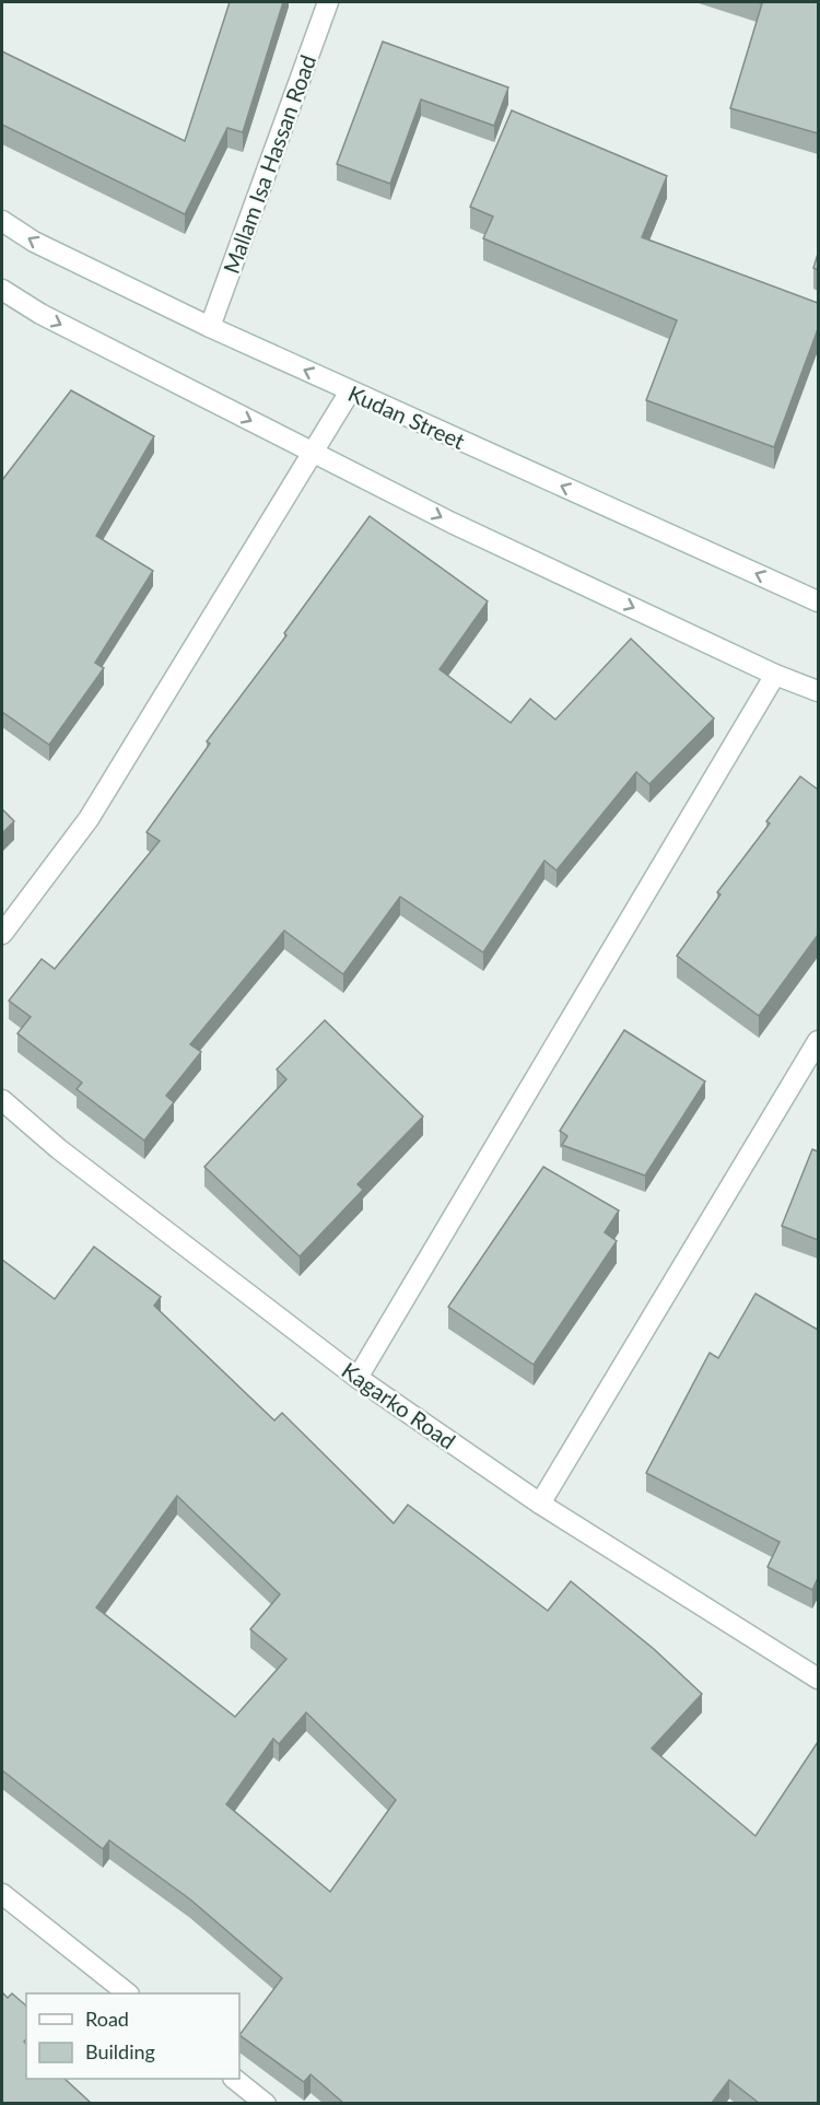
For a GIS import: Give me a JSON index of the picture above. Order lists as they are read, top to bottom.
{
  "streets": {
    "street": ["Mallam Isa Hassan Road", "Kudan Street", "Kagarko Road"]
  },
  "crossings": [
    ["Mallam Isa Hassan Road", "Kudan Street"]
  ],
  "legend": ["Road", "Building"]
}
